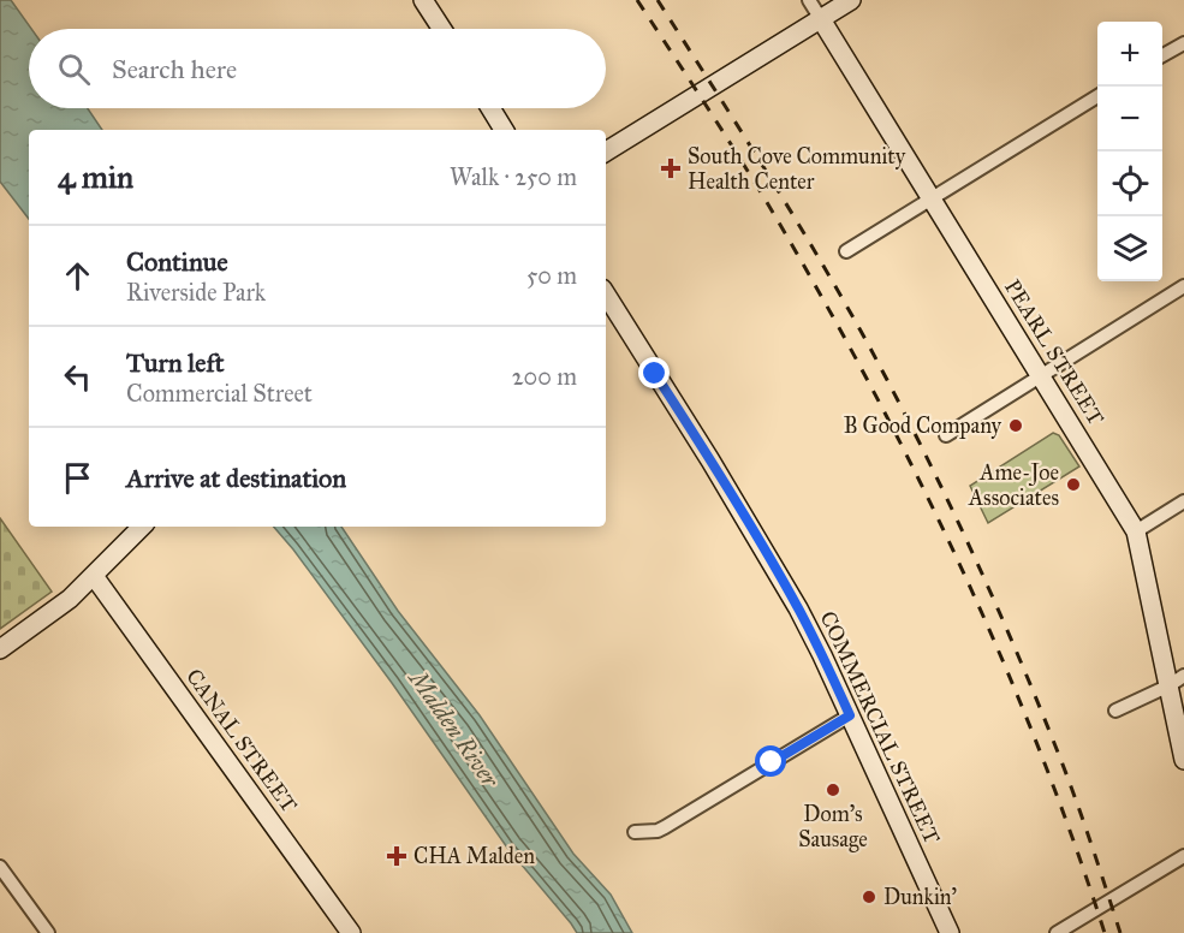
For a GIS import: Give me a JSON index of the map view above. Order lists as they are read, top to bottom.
{
  "streets": {
    "main road": ["PEARL STREET", "COMMERCIAL STREET", "CANAL STREET"]
  },
  "water": ["Malden River"],
  "places": {
    "health": ["South Cove Community Health Center", "CHA Malden"],
    "other": [
      "B Good Company",
      "Ame-Joe Associates",
      "Dom's Sausage",
      "Dunkin'"
    ]
  },
  "page": {
    "map_buttons": ["+", "−"],
    "search": "Search here",
    "heading": ["4 min", "Walk · 250 m"],
    "list": [
      ["Continue", "Riverside Park", "50 m"],
      ["Turn left", "Commercial Street", "200 m"],
      "Arrive at destination"
    ]
  }
}
